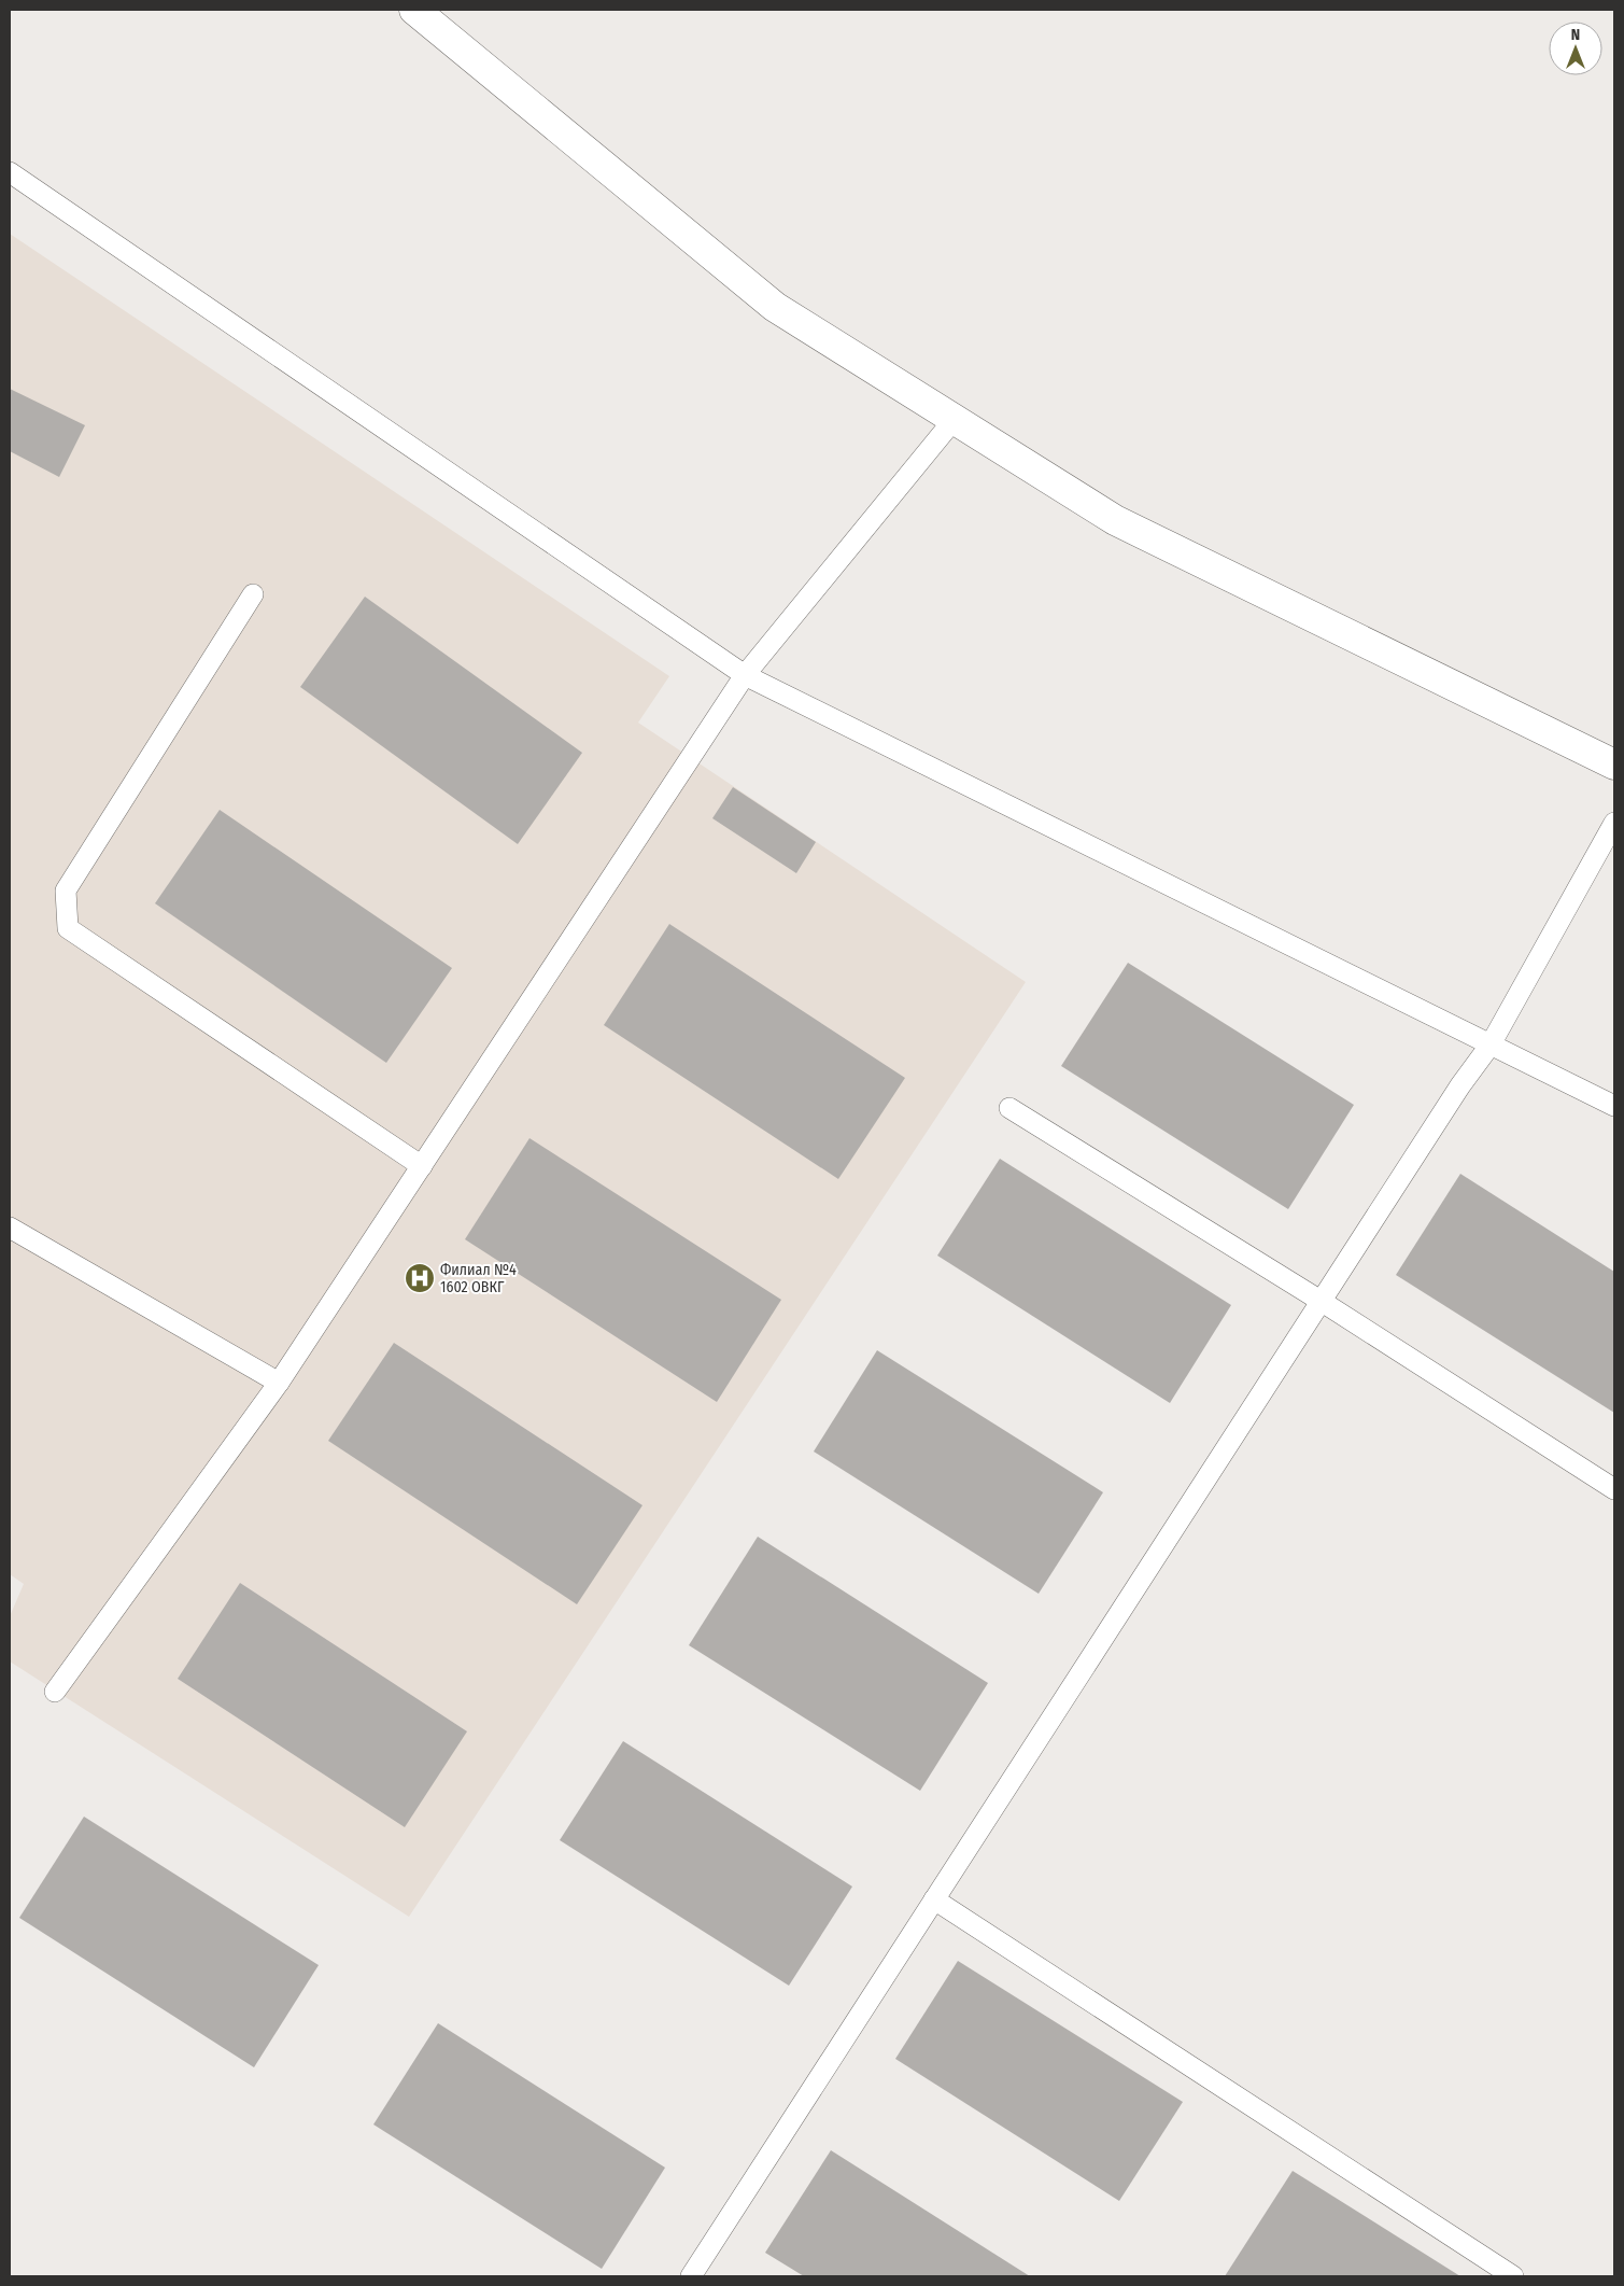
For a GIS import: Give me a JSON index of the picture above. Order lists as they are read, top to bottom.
{
  "places": {
    "hospital": ["Филиал №4 1602 ОВКГ"]
  },
  "north": "top"
}
